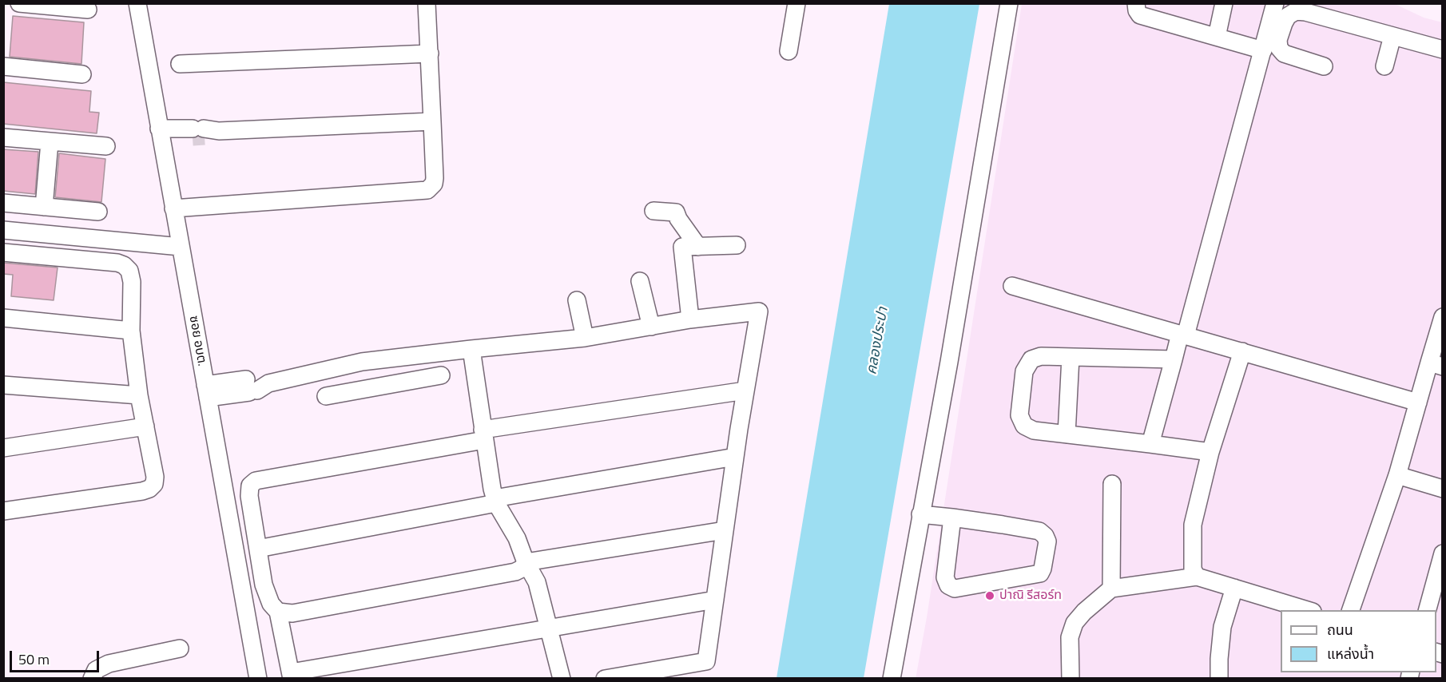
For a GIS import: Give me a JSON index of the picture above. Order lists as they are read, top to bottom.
{
  "streets": {
    "street": ["ซอย อบต."]
  },
  "water": ["คลองประปา"],
  "places": ["ปาณิ รีสอร์ท"],
  "legend": ["ถนน", "แหล่งน้ำ"],
  "scale_bar": "50 m"
}
